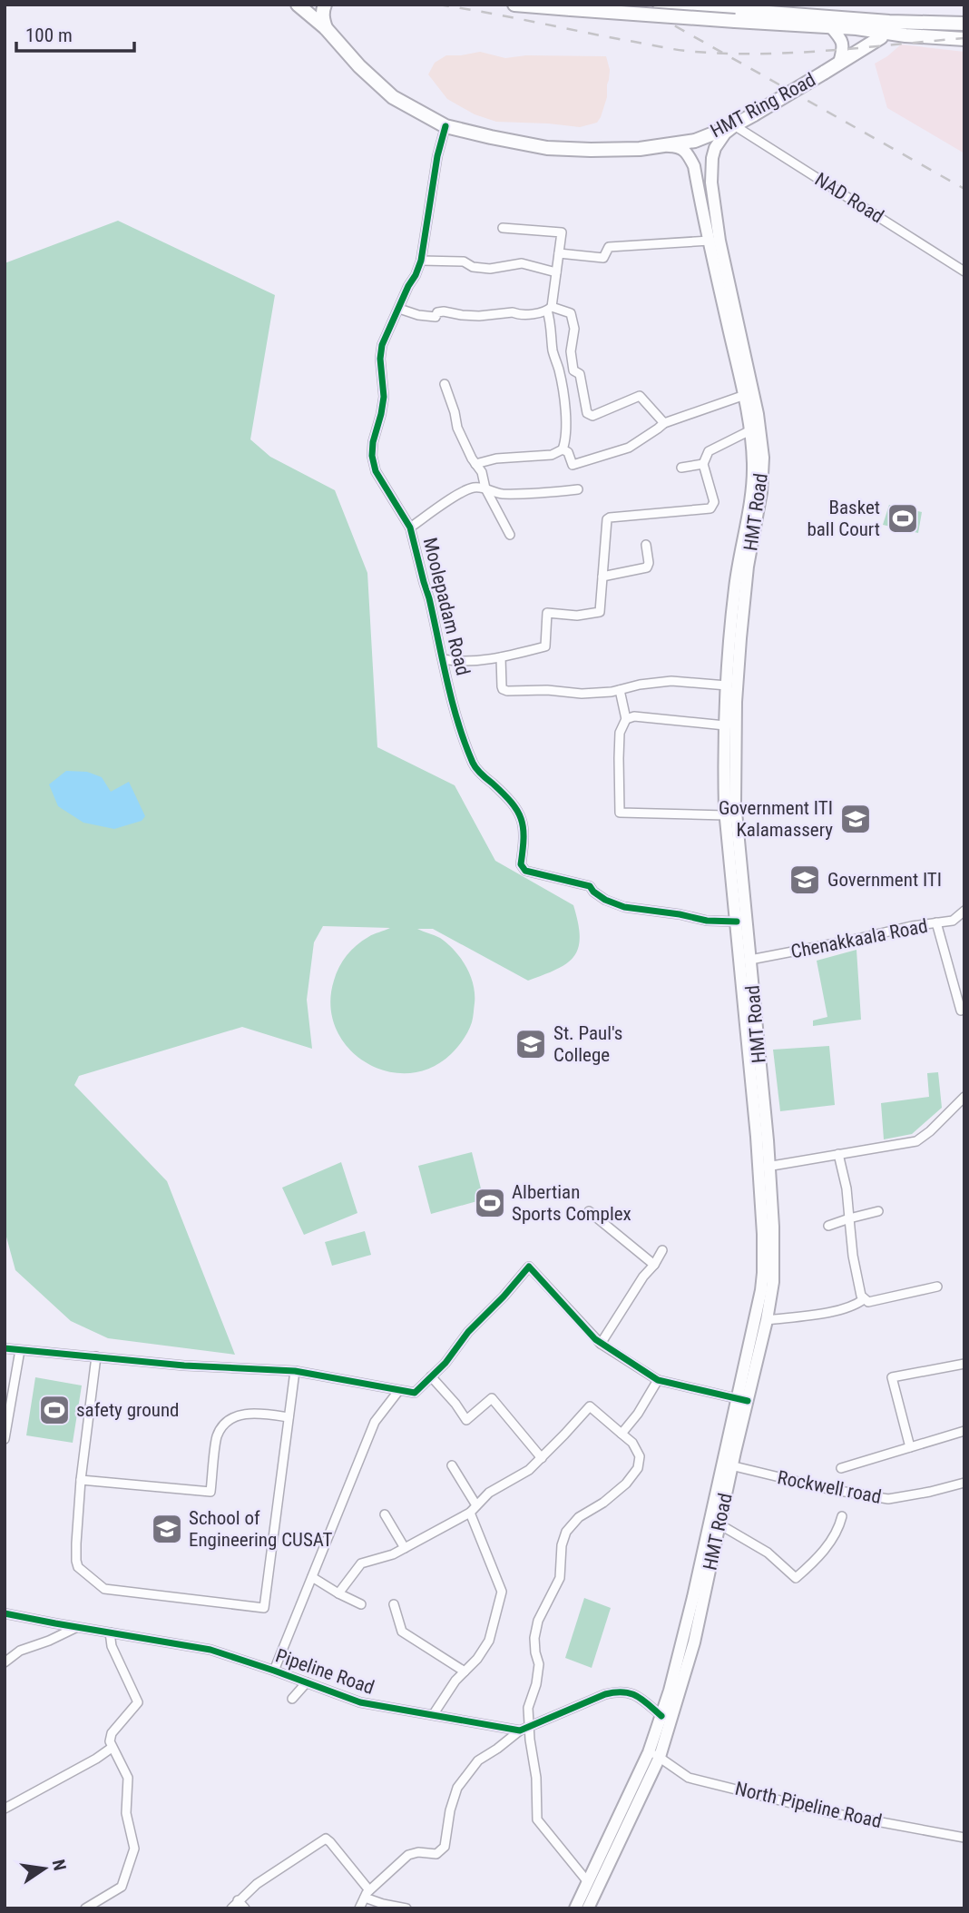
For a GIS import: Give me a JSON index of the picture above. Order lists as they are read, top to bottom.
{
  "streets": {
    "highway": ["HMT Ring Road"],
    "main road": ["HMT Road"],
    "street": [
      "NAD Road",
      "Moolepadam Road",
      "Chenakkaala Road",
      "Rockwell road",
      "Pipeline Road",
      "North Pipeline Road"
    ]
  },
  "crossings": [
    ["HMT Ring Road", "NAD Road"],
    ["HMT Ring Road", "HMT Road"],
    ["HMT Ring Road", "Moolepadam Road"],
    ["NAD Road", "HMT Road"],
    ["HMT Road", "Moolepadam Road"],
    ["HMT Road", "Chenakkaala Road"],
    ["HMT Road", "Rockwell road"],
    ["HMT Road", "North Pipeline Road"]
  ],
  "places": {
    "sports": ["Basket ball Court", "Albertian Sports Complex", "safety ground"],
    "school or university": [
      "Government ITI Kalamassery",
      "Government ITI",
      "St. Paul's College",
      "School of Engineering CUSAT"
    ]
  },
  "scale_bar": "100 m",
  "north": "right"
}
